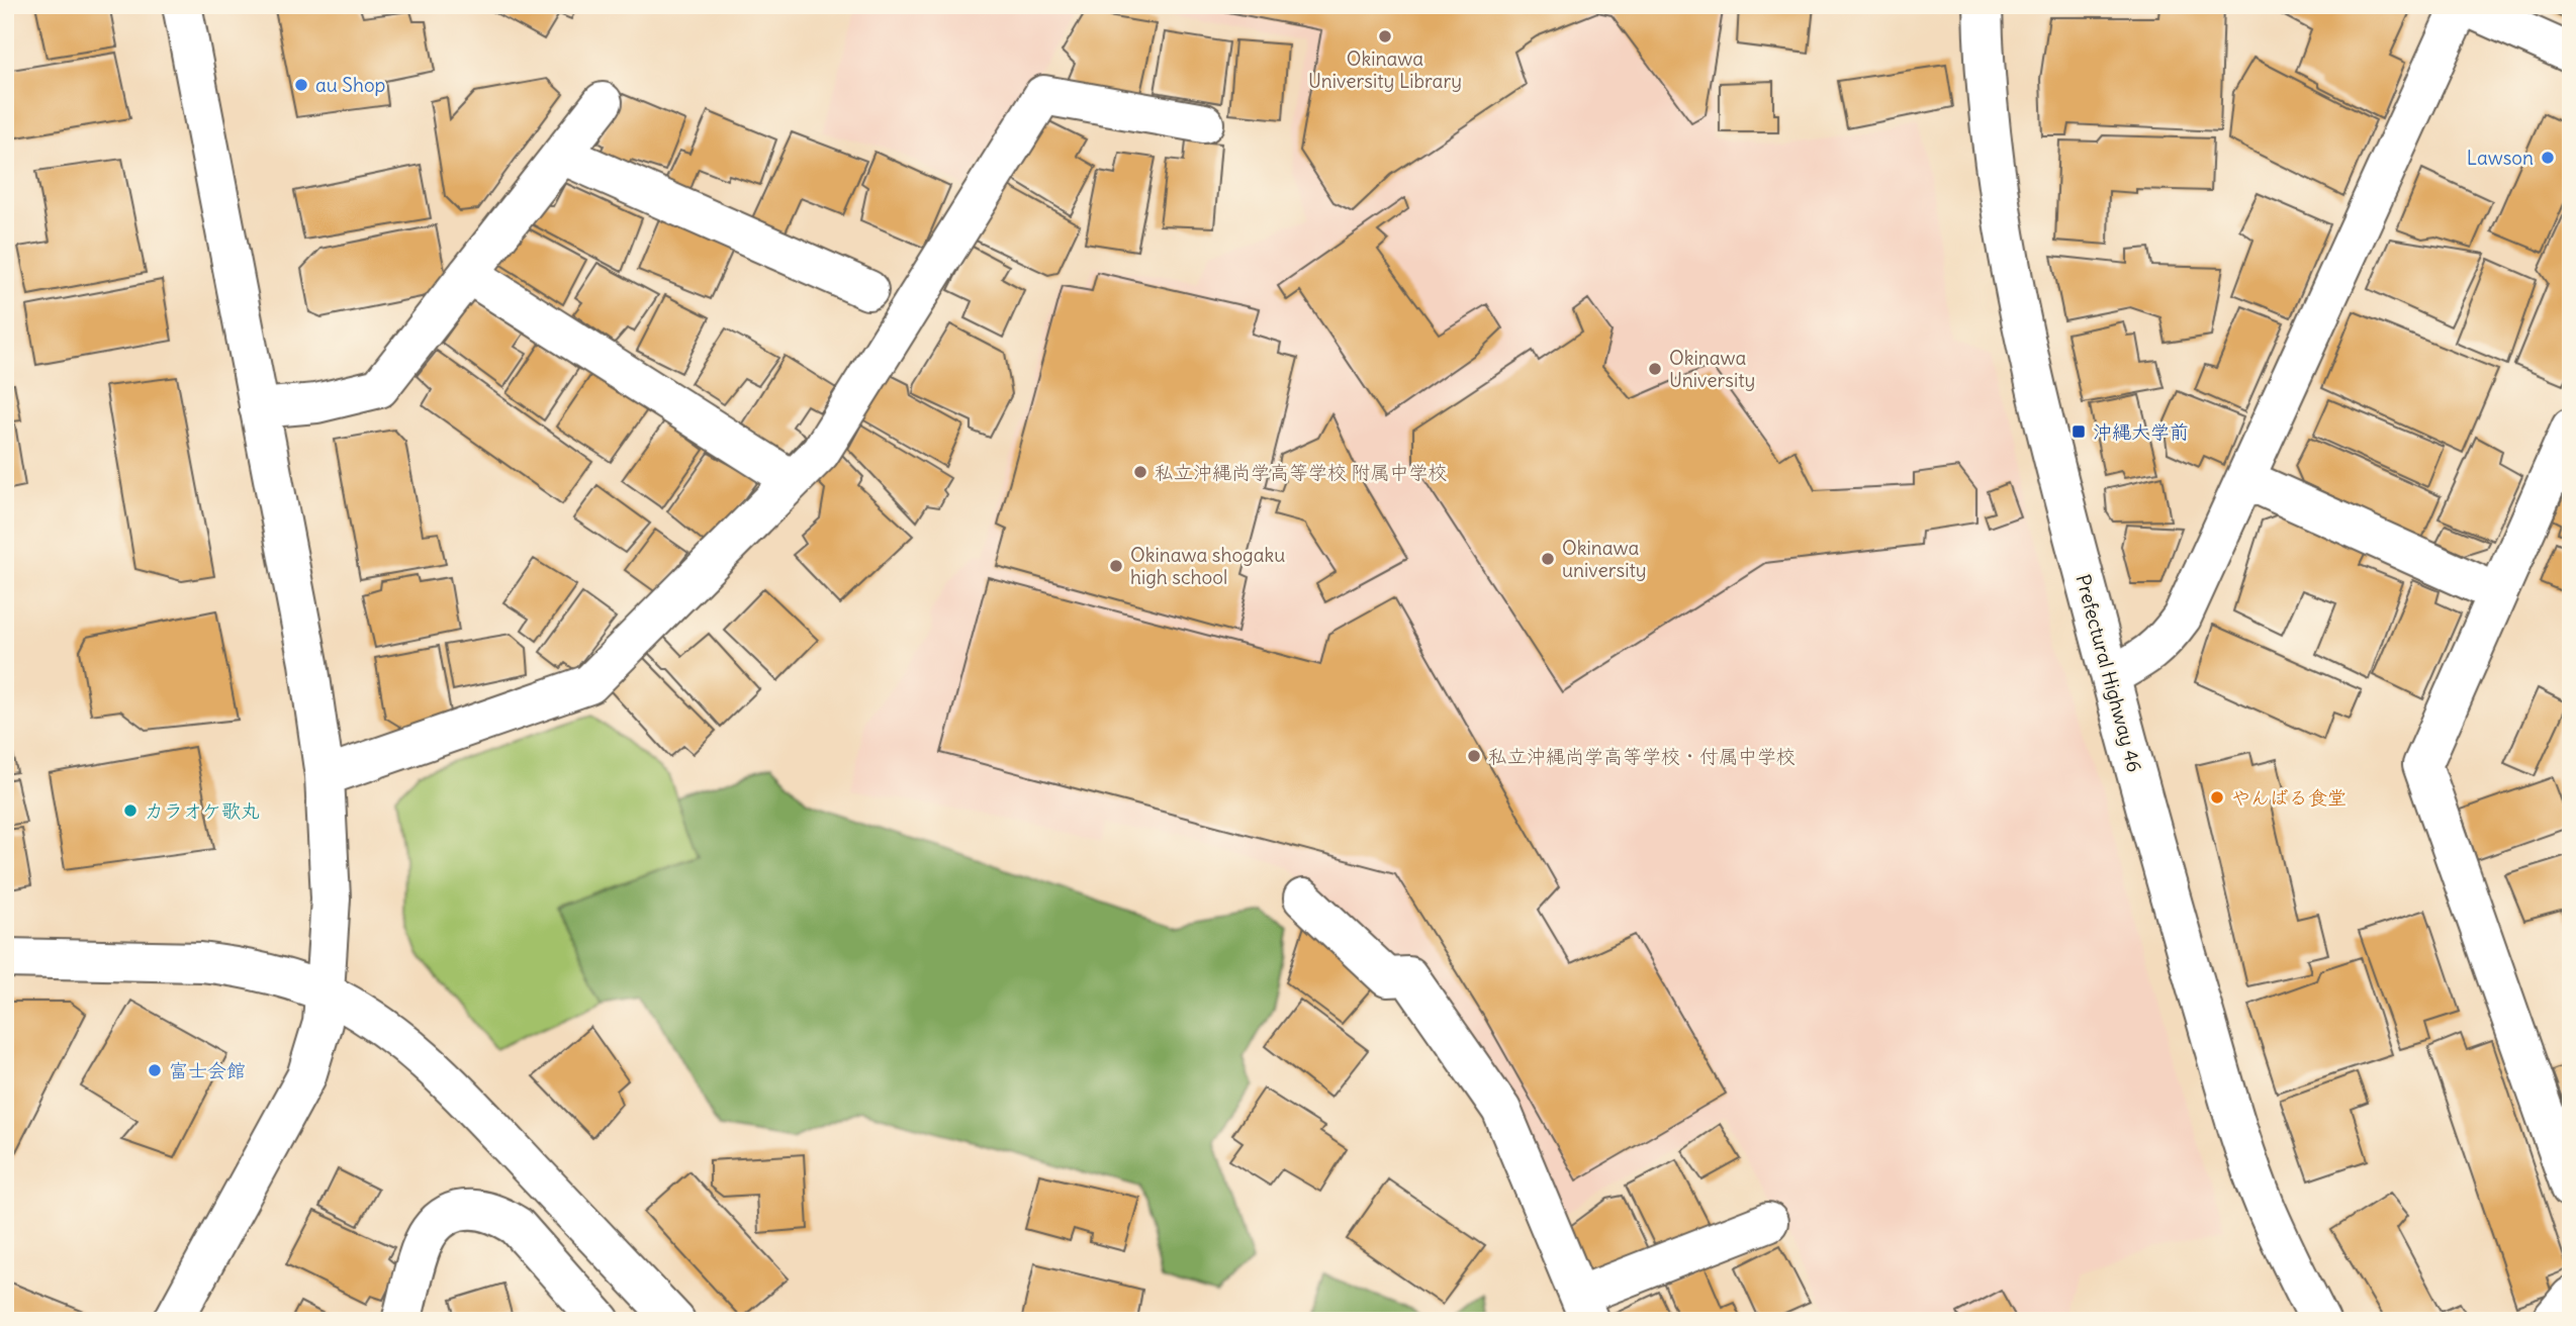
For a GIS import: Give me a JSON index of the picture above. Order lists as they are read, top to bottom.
{
  "streets": {
    "street": ["Prefectural Highway 46"]
  },
  "places": {
    "other": [
      "Okinawa University Library",
      "au Shop",
      "Lawson",
      "Okinawa University",
      "私立沖縄尚学高等学校 附属中学校",
      "Okinawa university",
      "Okinawa shogaku high school",
      "私立沖縄尚学高等学校・付属中学校",
      "やんばる食堂",
      "カラオケ歌丸",
      "富士会館"
    ],
    "transit": ["沖縄大学前"]
  }
}
